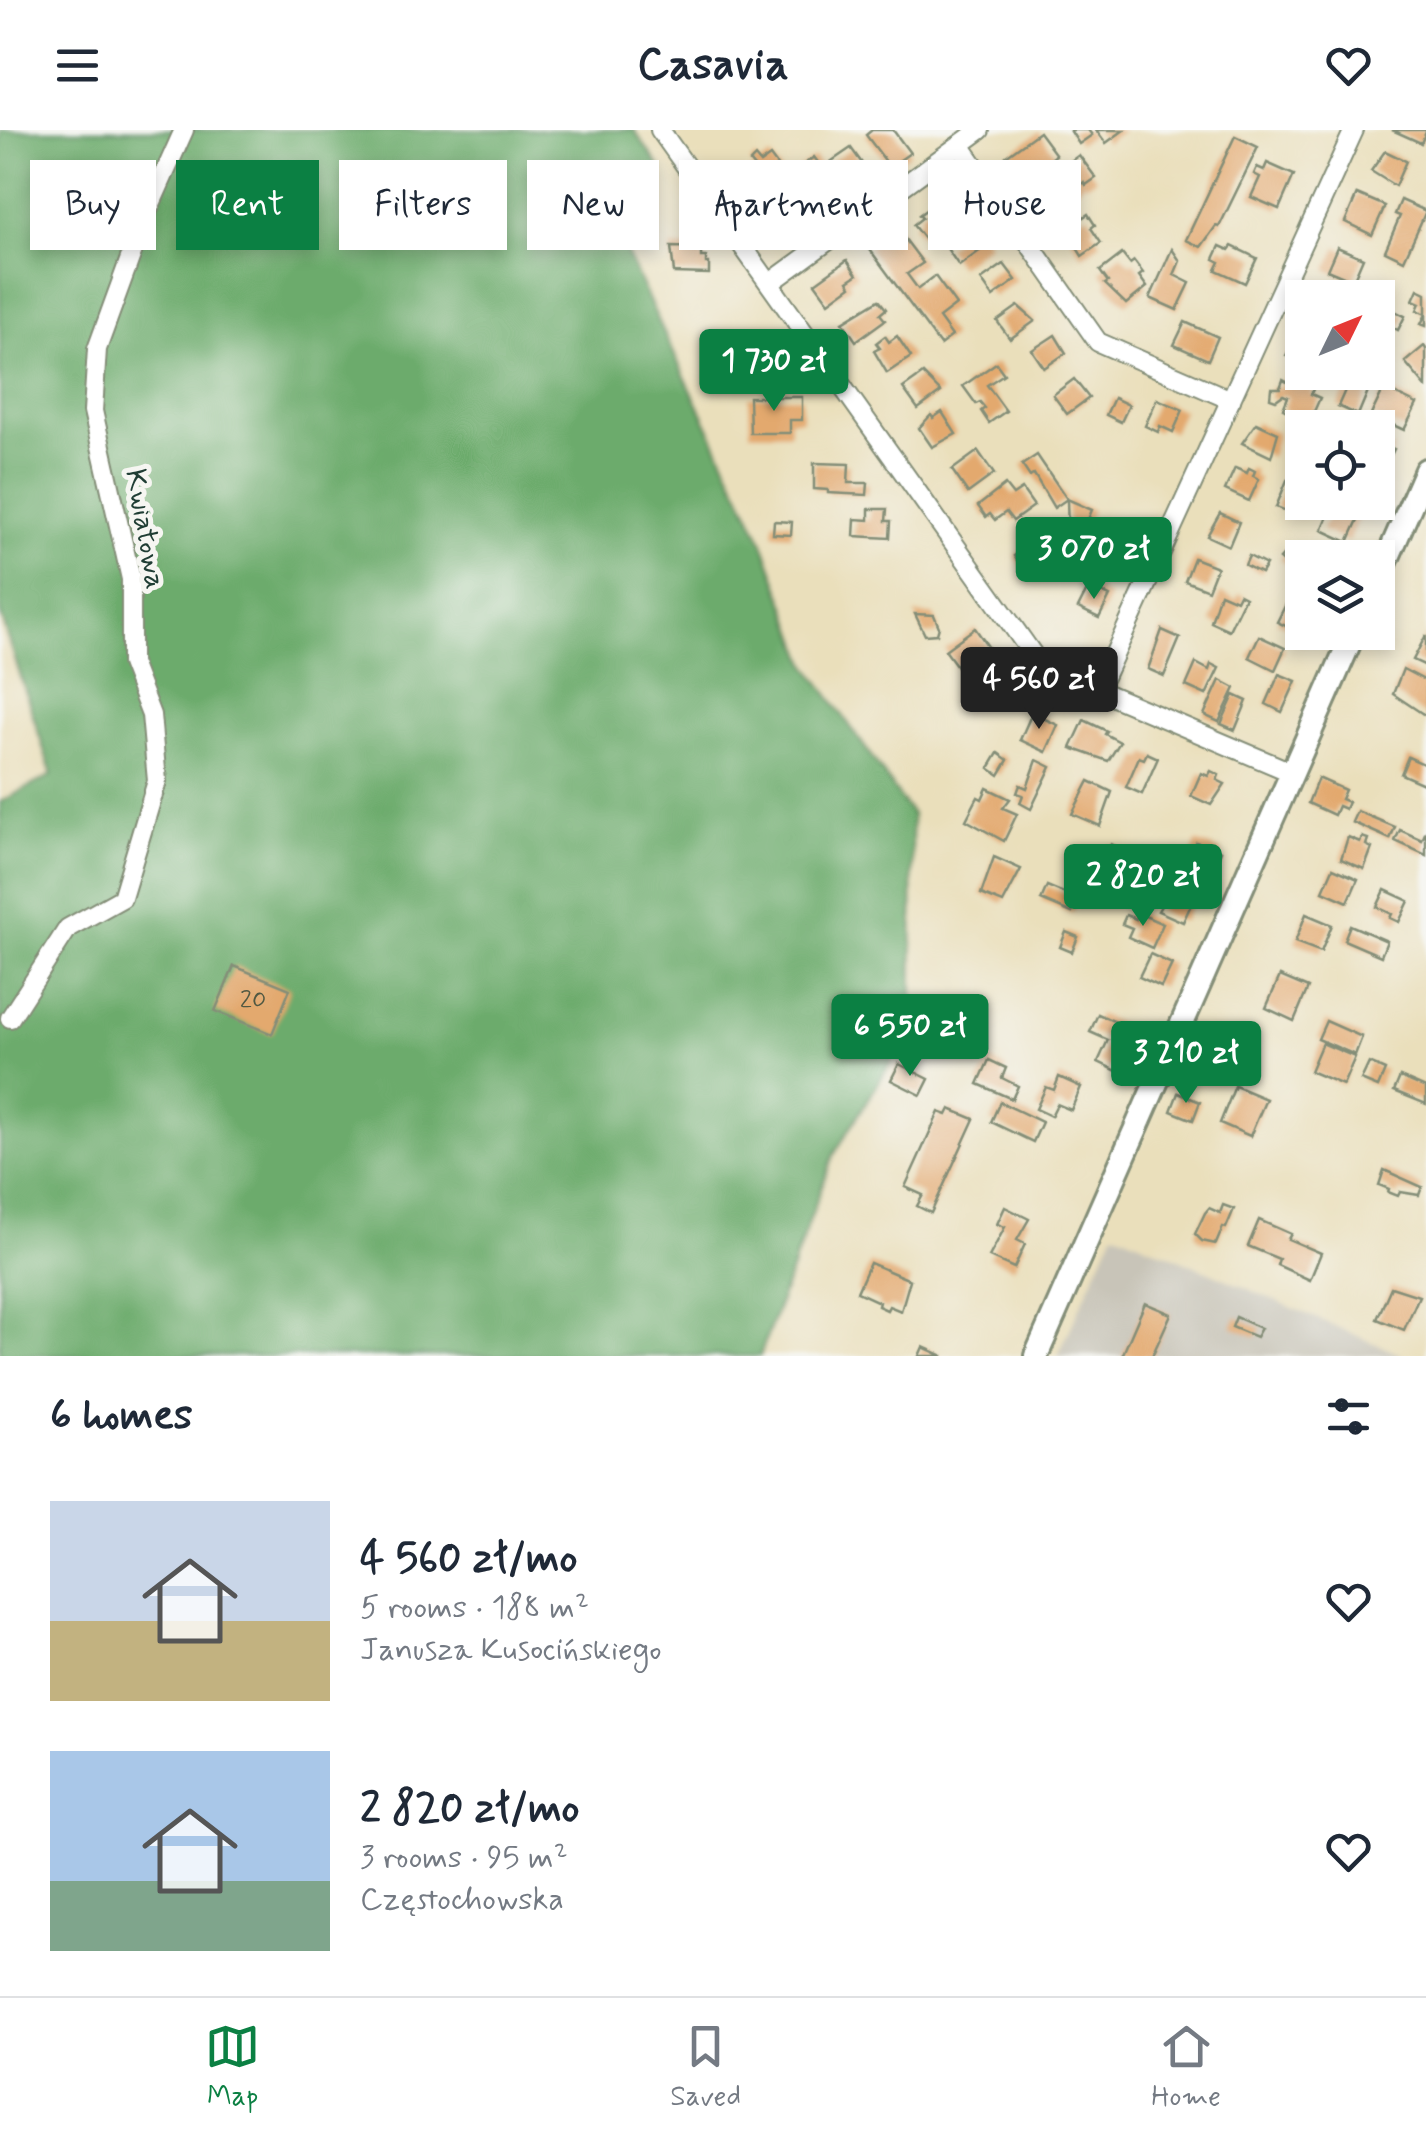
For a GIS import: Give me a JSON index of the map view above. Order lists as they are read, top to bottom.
{
  "streets": {
    "street": ["Kwiatowa"]
  },
  "house_numbers": ["20"],
  "north": "top right",
  "page": {
    "header": "Casavia",
    "chip": [
      "Buy",
      "Rent",
      "Filters",
      "New",
      "Apartment",
      "House"
    ],
    "price": [
      "1 730 zł",
      "3 070 zł",
      "4 560 zł",
      "2 820 zł",
      "6 550 zł",
      "3 210 zł"
    ],
    "heading": "6 homes",
    "list": [
      {
        "name": "4 560 zł/mo",
        "note": "5 rooms · 188 m² · Janusza Kusocińskiego"
      },
      {
        "name": "2 820 zł/mo",
        "note": "3 rooms · 95 m² · Częstochowska"
      }
    ],
    "tabs": ["Map", "Saved", "Home"]
  }
}
